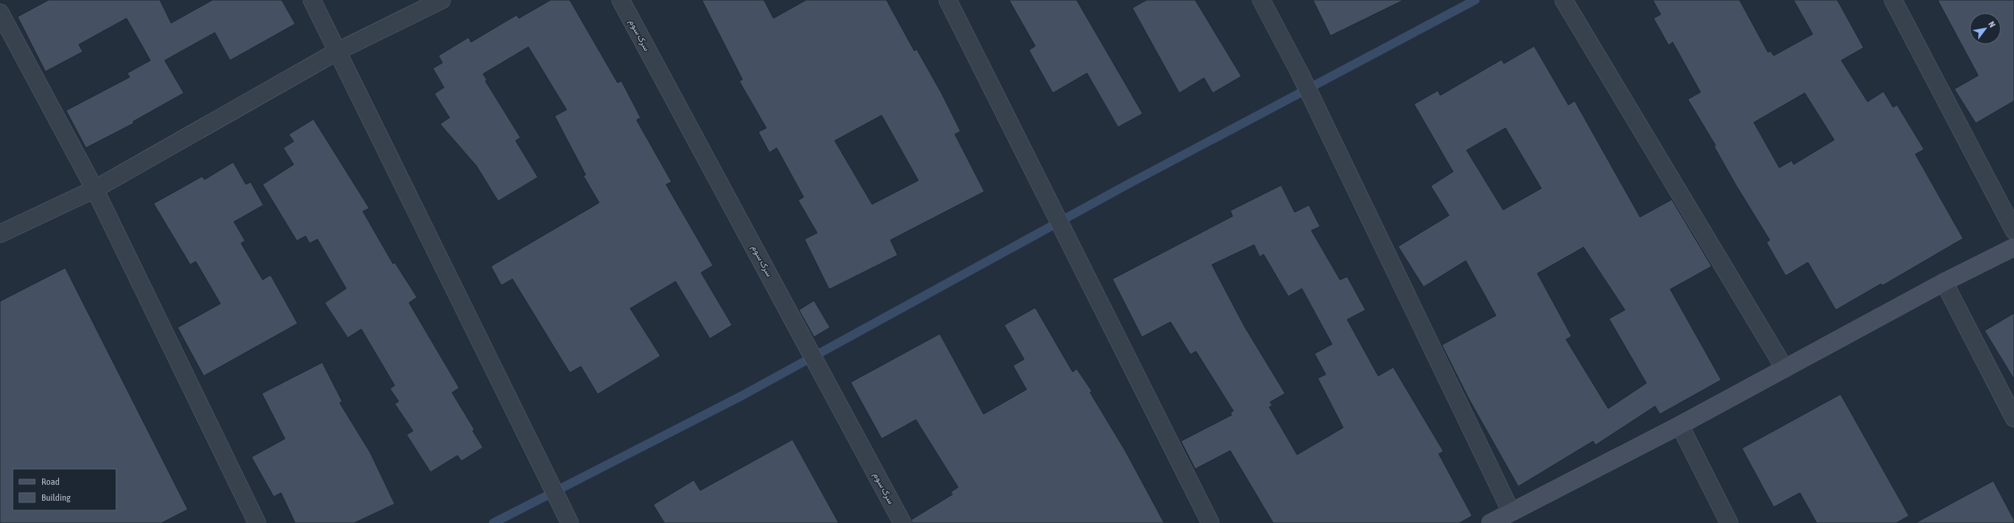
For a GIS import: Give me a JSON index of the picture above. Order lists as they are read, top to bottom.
{
  "streets": {
    "street": ["سرک سوم"]
  },
  "legend": ["Road", "Building"],
  "north": "top right"
}
